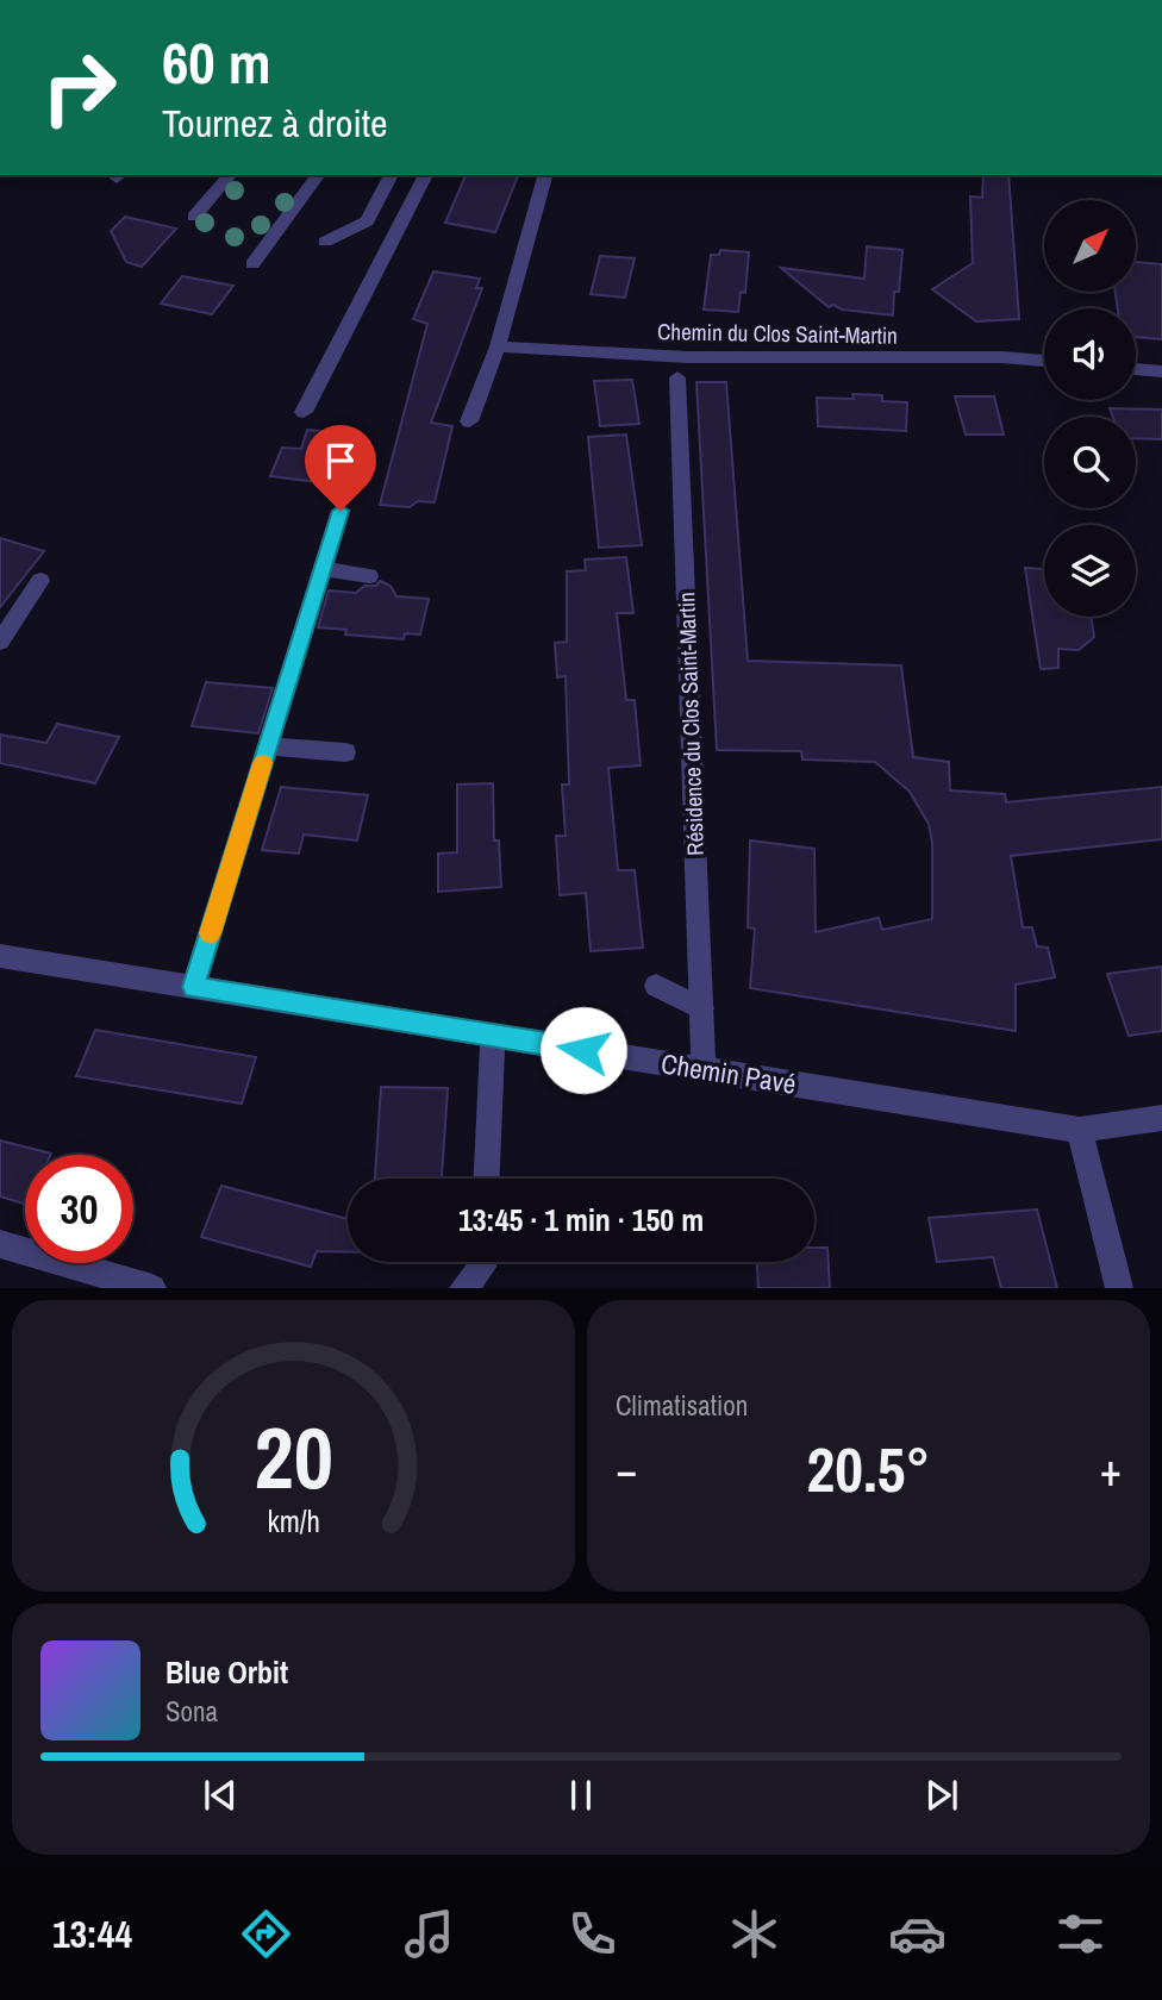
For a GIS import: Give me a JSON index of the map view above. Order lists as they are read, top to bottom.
{
  "streets": {
    "street": ["Chemin du Clos Saint-Martin", "Résidence du Clos Saint-Martin", "Chemin Pavé"]
  },
  "crossings": [
    ["Résidence du Clos Saint-Martin", "Chemin Pavé"]
  ],
  "north": "top right",
  "page": {
    "turn": ["60 m", "Tournez à droite"],
    "limit": "30",
    "trip": "13:45 · 1 min · 150 m",
    "tile": "Climatisation",
    "heat": ["−", "20.5°", "+"],
    "song": ["Blue Orbit", "Sona"],
    "tabs": "13:44",
    "gauge": ["20", "km/h"]
  }
}
